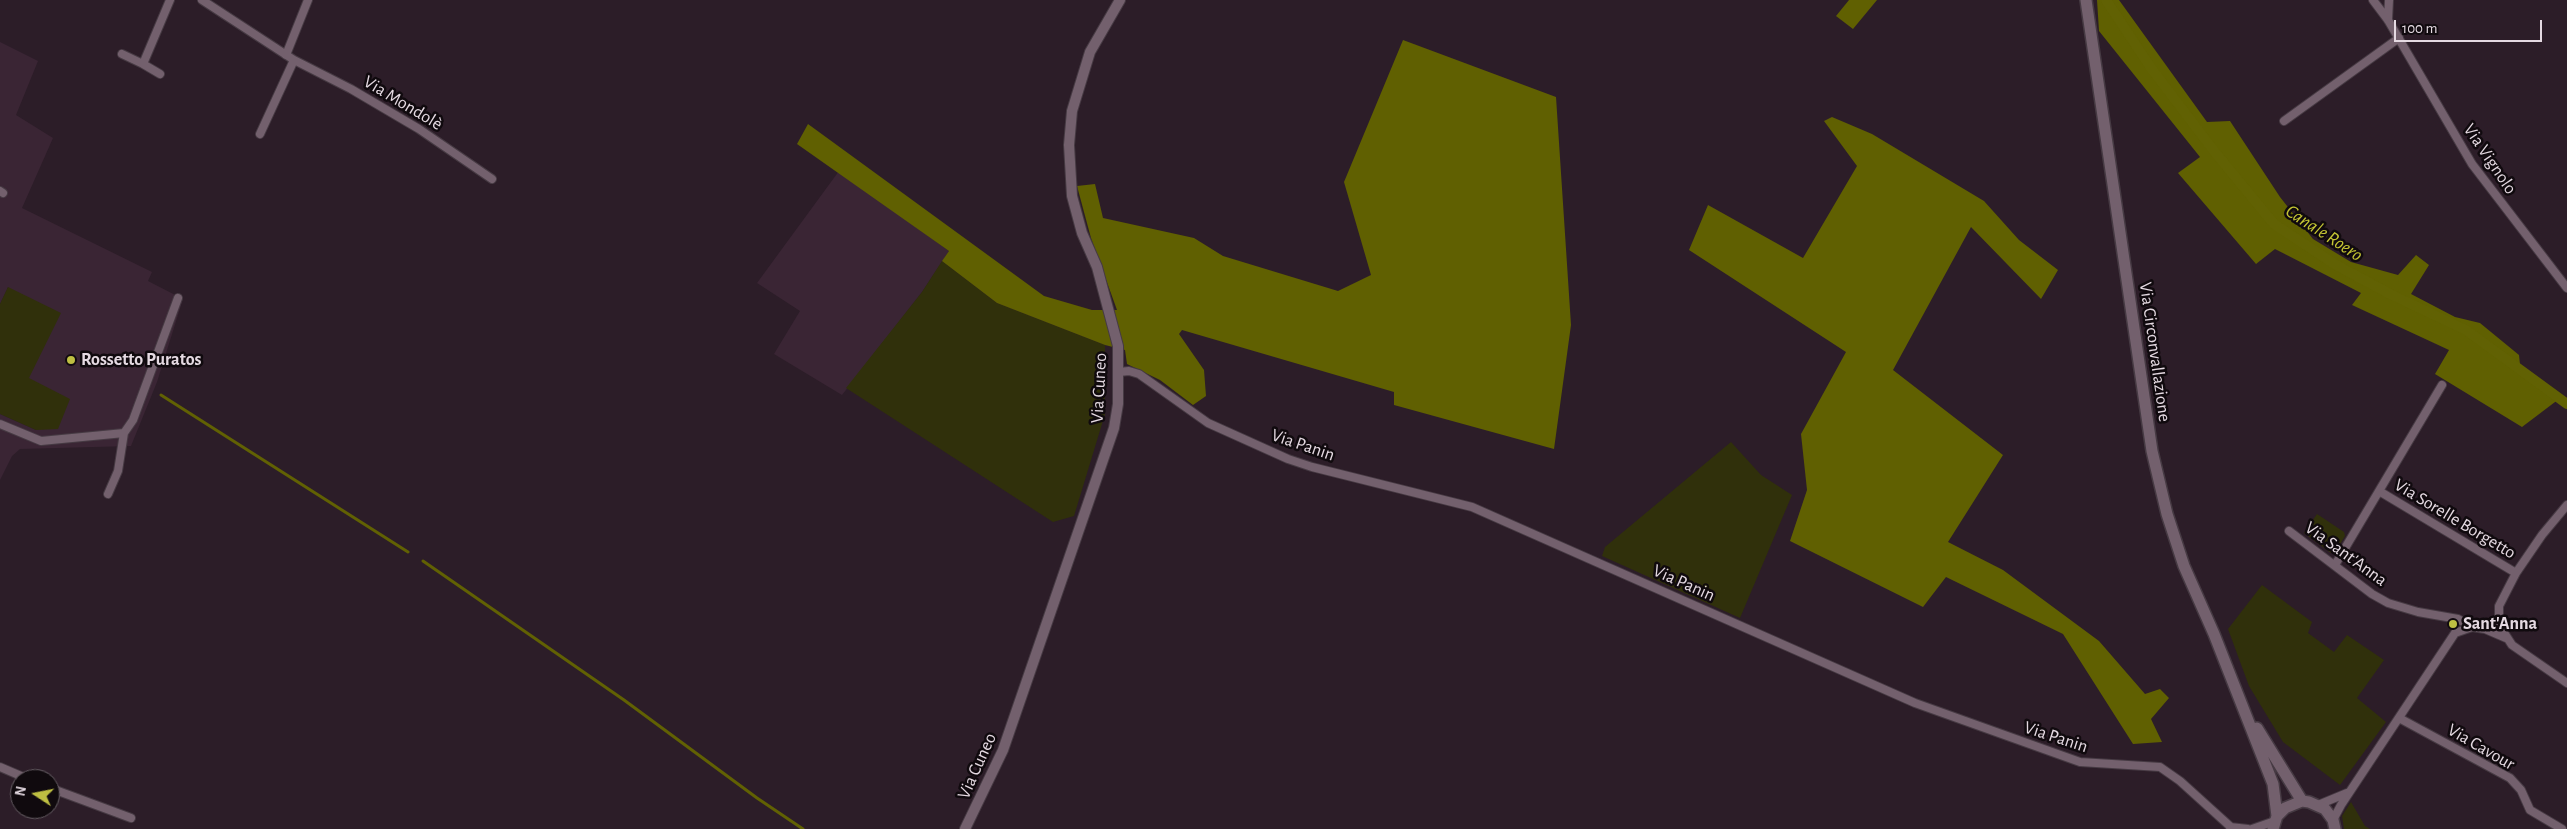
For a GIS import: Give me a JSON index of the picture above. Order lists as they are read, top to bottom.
{
  "streets": {
    "main road": ["Via Circonvallazione"],
    "street": [
      "Via Mondolè",
      "Via Vignolo",
      "Via Cuneo",
      "Via Panin",
      "Via Sorelle Borgetto",
      "Via Sant'Anna",
      "Via Cavour"
    ]
  },
  "crossings": [
    ["Via Cuneo", "Via Panin"],
    ["Via Sorelle Borgetto", "Via Sant'Anna"]
  ],
  "water": ["Canale Roero"],
  "places": ["Rossetto Puratos", "Sant'Anna"],
  "scale_bar": "100 m",
  "north": "left"
}
